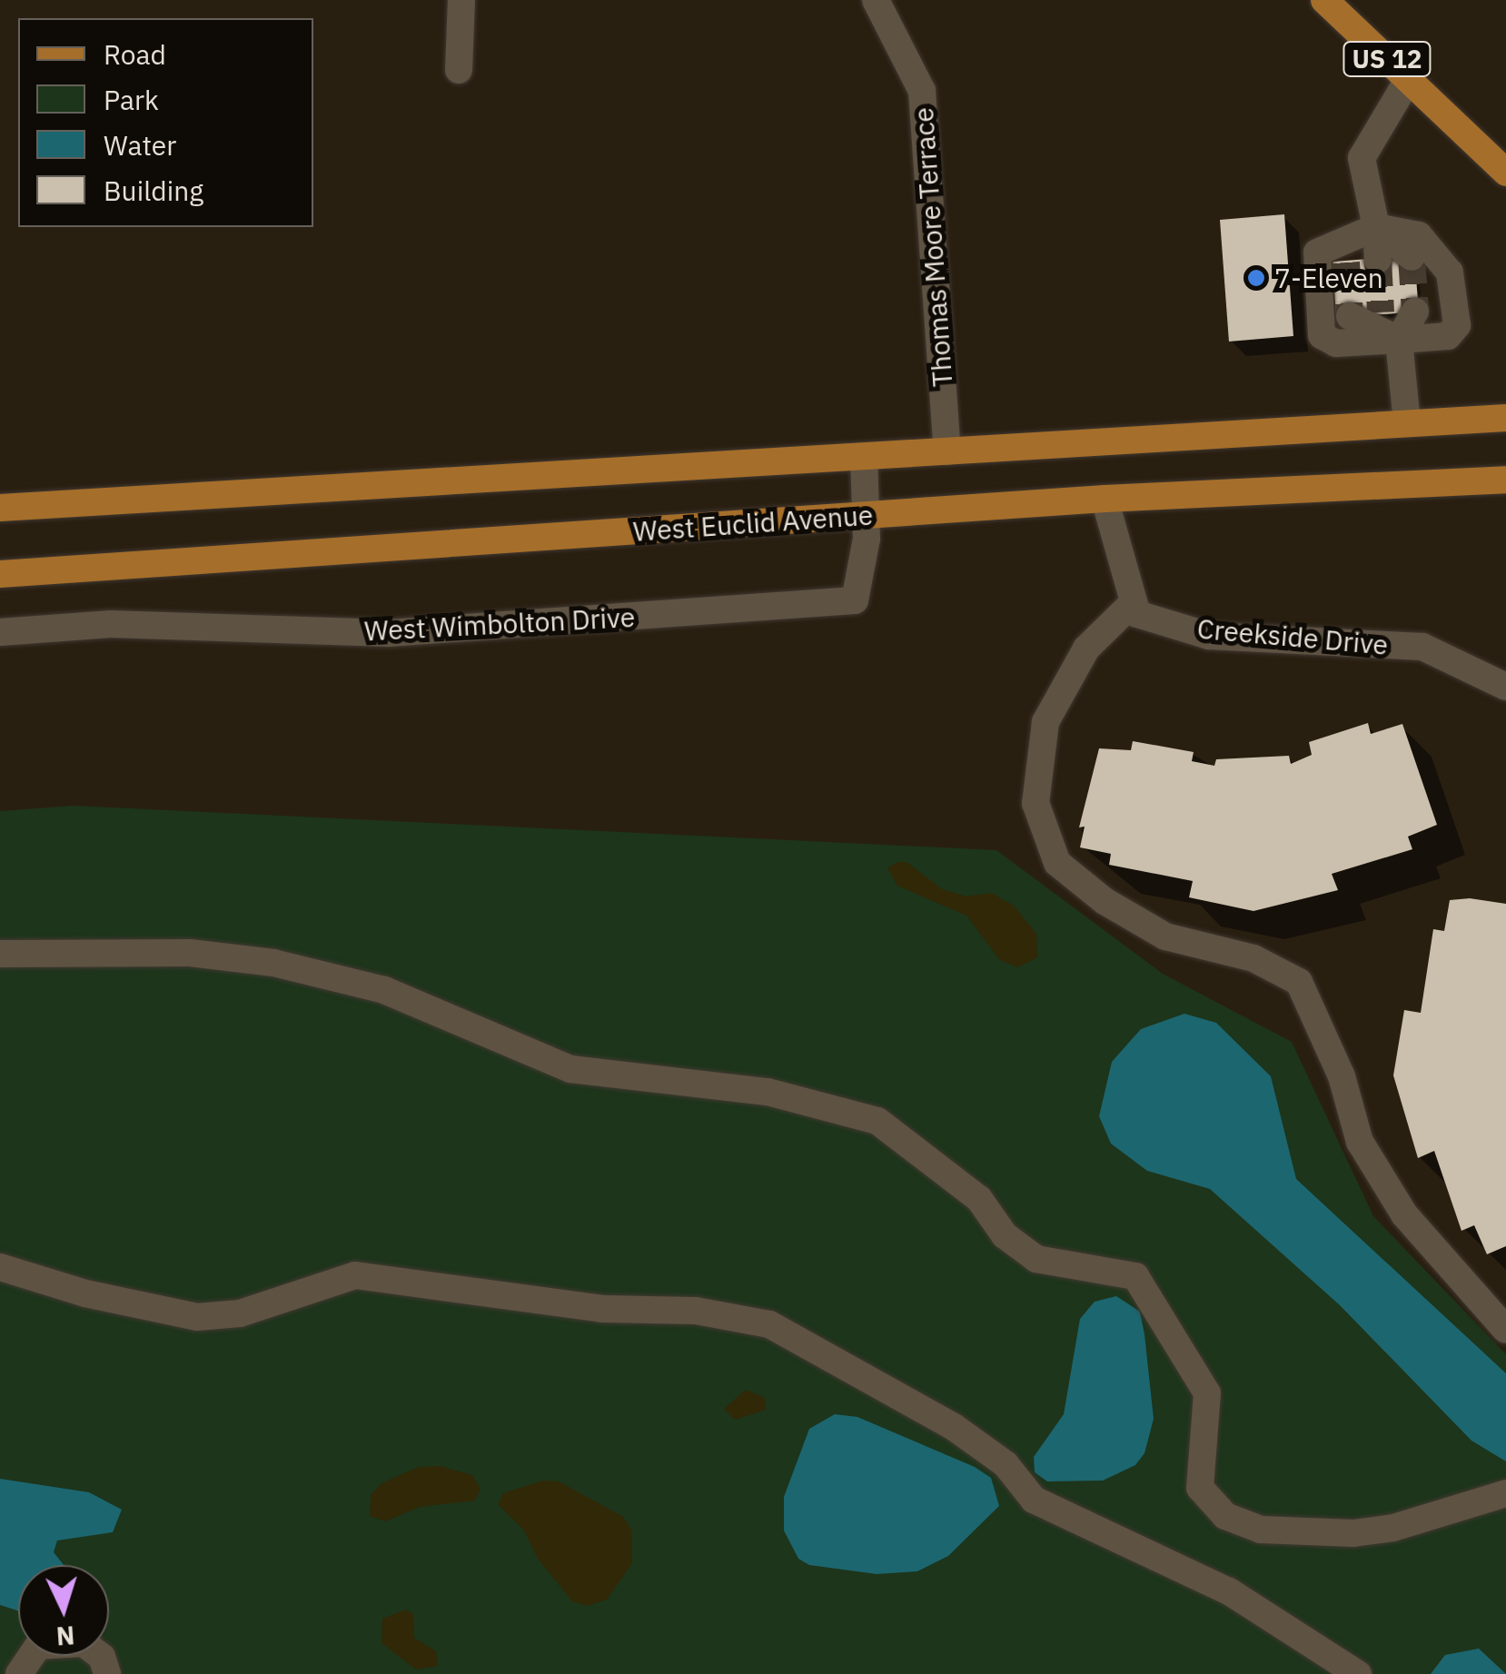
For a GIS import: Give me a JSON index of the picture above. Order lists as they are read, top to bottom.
{
  "streets": {
    "main road": ["US 12", "West Euclid Avenue"],
    "street": ["Thomas Moore Terrace", "West Wimbolton Drive", "Creekside Drive"]
  },
  "crossings": [
    ["West Euclid Avenue", "West Wimbolton Drive"]
  ],
  "places": ["7-Eleven"],
  "legend": [
    "Road",
    "Park",
    "Water",
    "Building"
  ],
  "north": "bottom"
}
